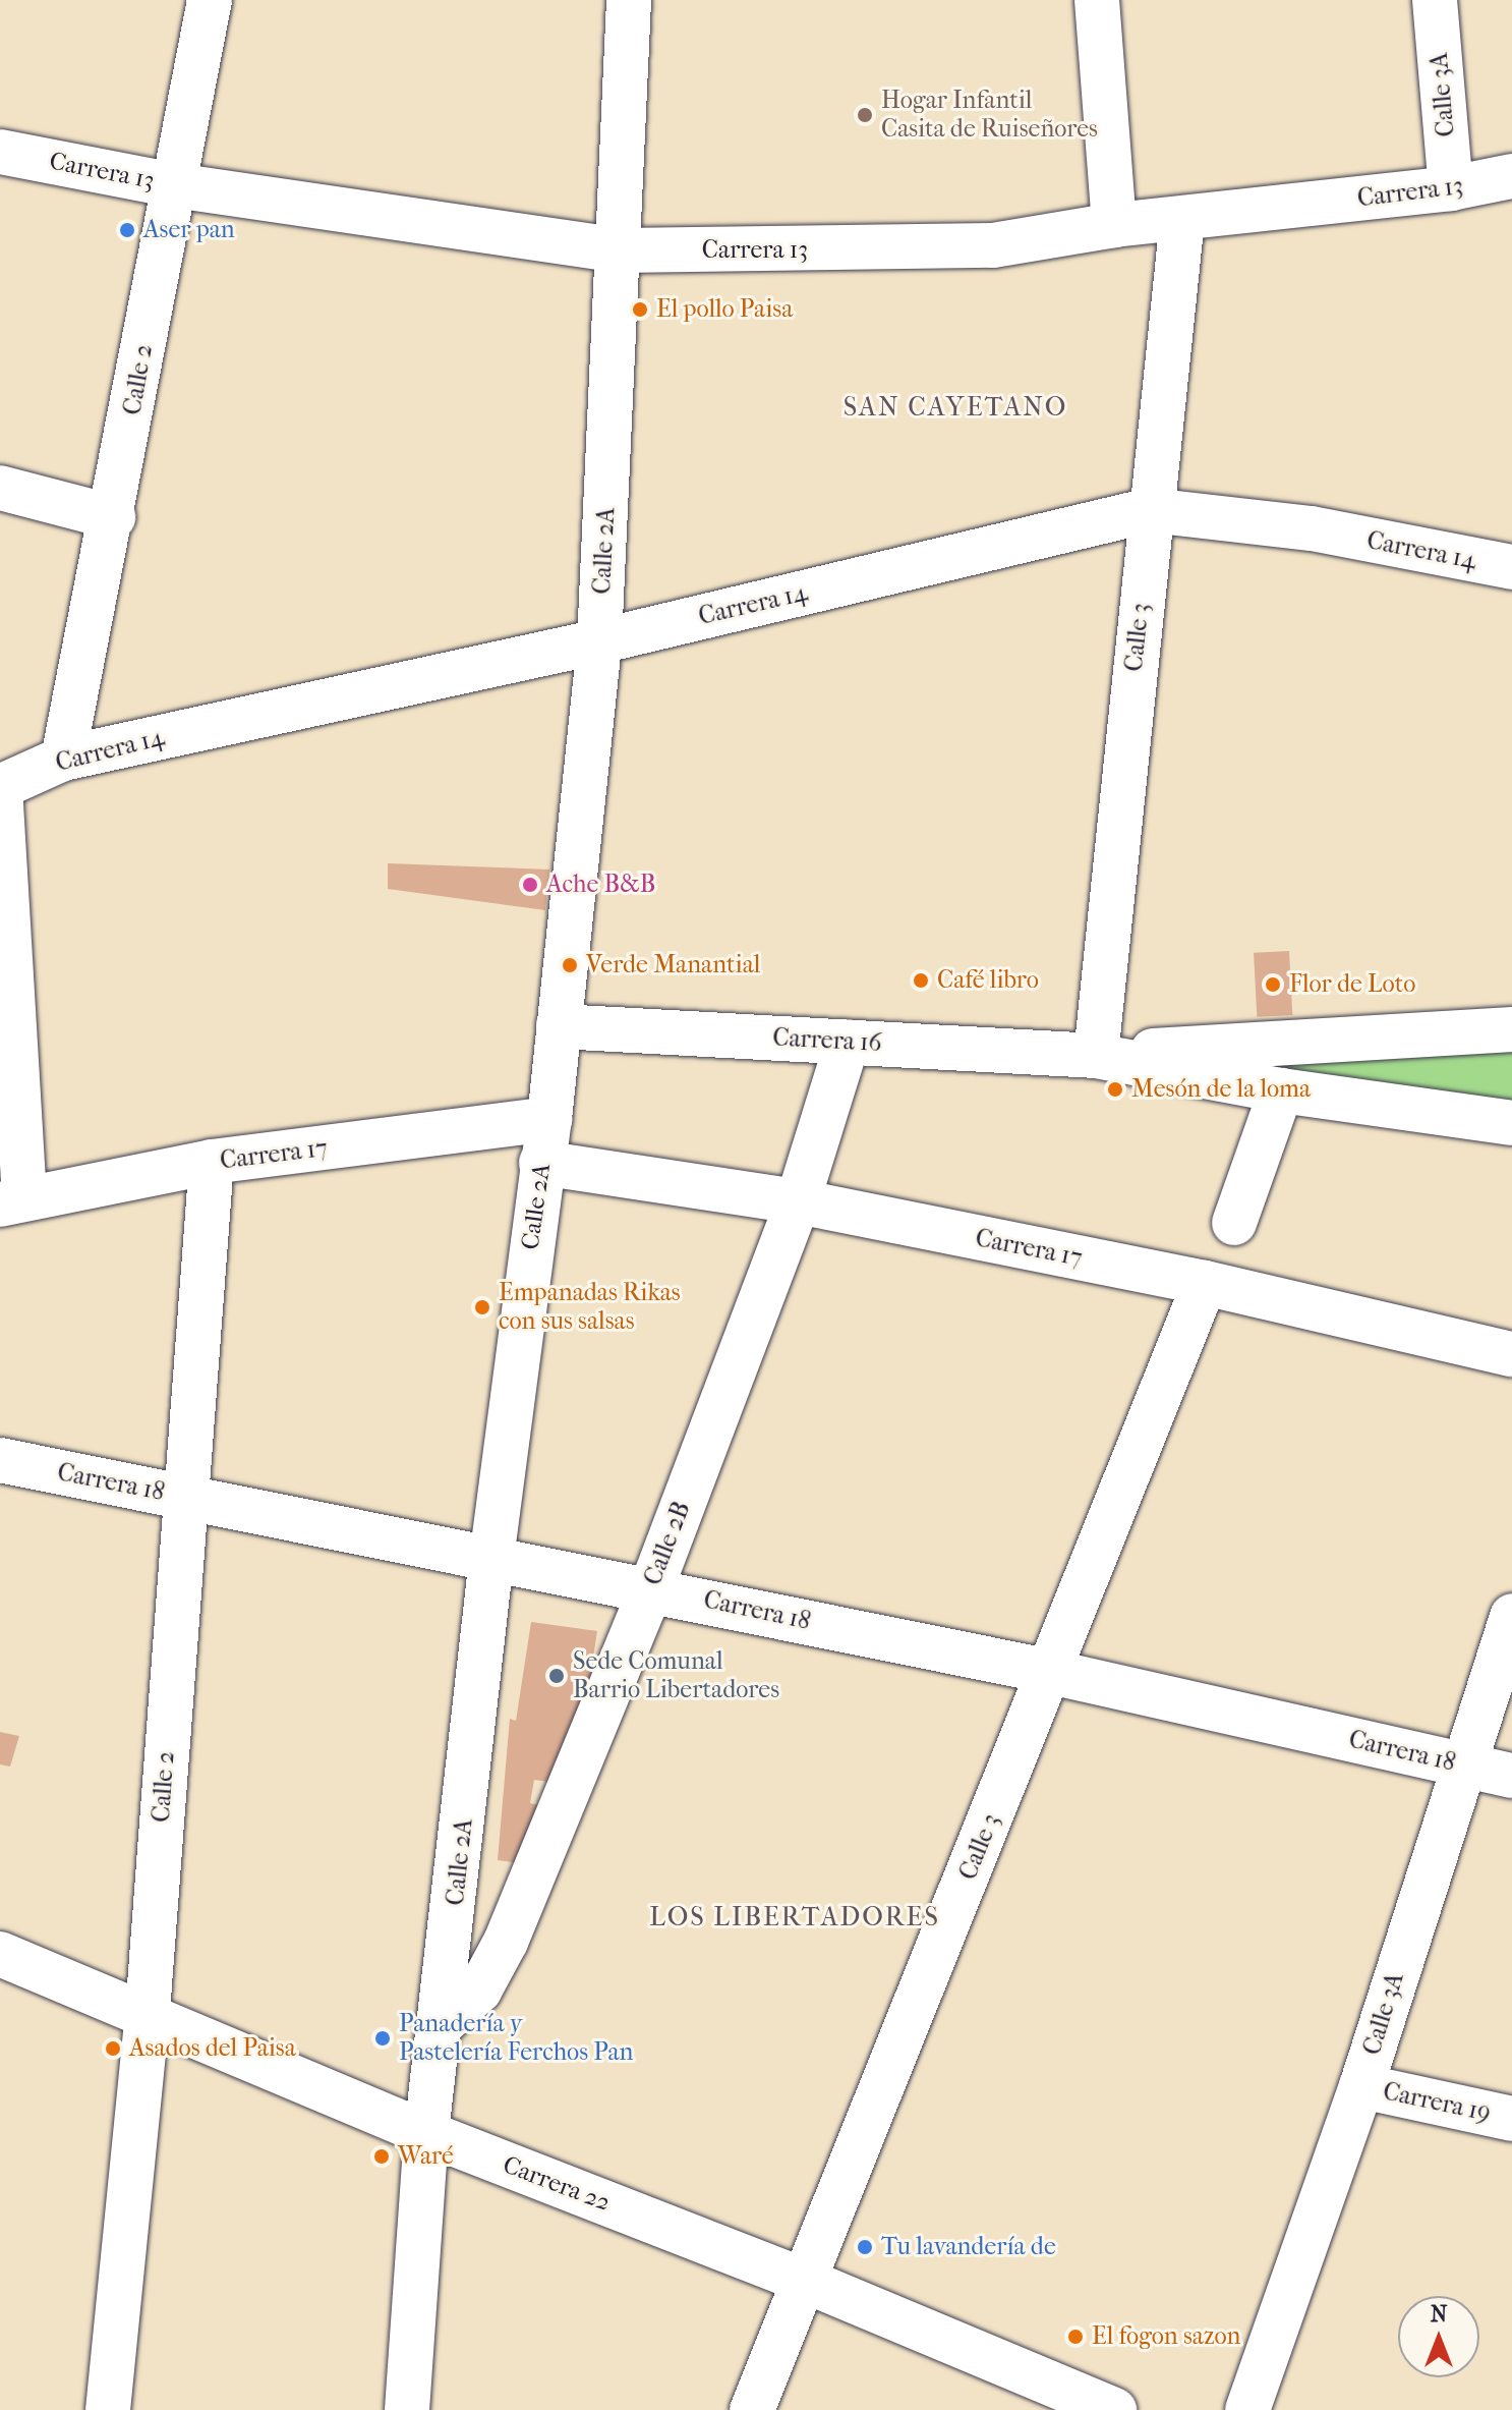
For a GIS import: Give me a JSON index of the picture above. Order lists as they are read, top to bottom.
{
  "streets": {
    "street": [
      "Calle 3A",
      "Carrera 13",
      "Calle 2",
      "Calle 2A",
      "Carrera 14",
      "Calle 3",
      "Carrera 16",
      "Carrera 17",
      "Carrera 18",
      "Calle 2B",
      "Carrera 19",
      "Carrera 22"
    ]
  },
  "crossings": [
    ["Calle 3A", "Carrera 13"],
    ["Calle 3A", "Carrera 18"],
    ["Calle 3A", "Carrera 19"],
    ["Carrera 13", "Calle 2"],
    ["Carrera 13", "Calle 2A"],
    ["Carrera 13", "Calle 3"],
    ["Calle 2", "Carrera 14"],
    ["Calle 2", "Carrera 17"],
    ["Calle 2", "Carrera 18"],
    ["Calle 2", "Carrera 22"],
    ["Calle 2A", "Carrera 14"],
    ["Calle 2A", "Carrera 16"],
    ["Calle 2A", "Carrera 17"],
    ["Calle 2A", "Carrera 18"],
    ["Calle 2A", "Calle 2B"],
    ["Calle 2A", "Carrera 22"],
    ["Carrera 14", "Calle 3"],
    ["Calle 3", "Carrera 16"],
    ["Calle 3", "Carrera 17"],
    ["Calle 3", "Carrera 18"],
    ["Calle 3", "Carrera 22"],
    ["Carrera 16", "Calle 2B"],
    ["Carrera 17", "Calle 2B"],
    ["Carrera 18", "Calle 2B"]
  ],
  "districts": ["SAN CAYETANO", "LOS LIBERTADORES"],
  "places": [
    "Hogar Infantil Casita de Ruiseñores",
    "Aser pan",
    "El pollo Paisa",
    "Ache B&B",
    "Verde Manantial",
    "Café libro",
    "Flor de Loto",
    "Mesón de la loma",
    "Empanadas Rikas con sus salsas",
    "Sede Comunal Barrio Libertadores",
    "Panadería y Pastelería Ferchos Pan",
    "Asados del Paisa",
    "Waré",
    "Tu lavandería de",
    "El fogon sazon"
  ],
  "north": "top"
}
